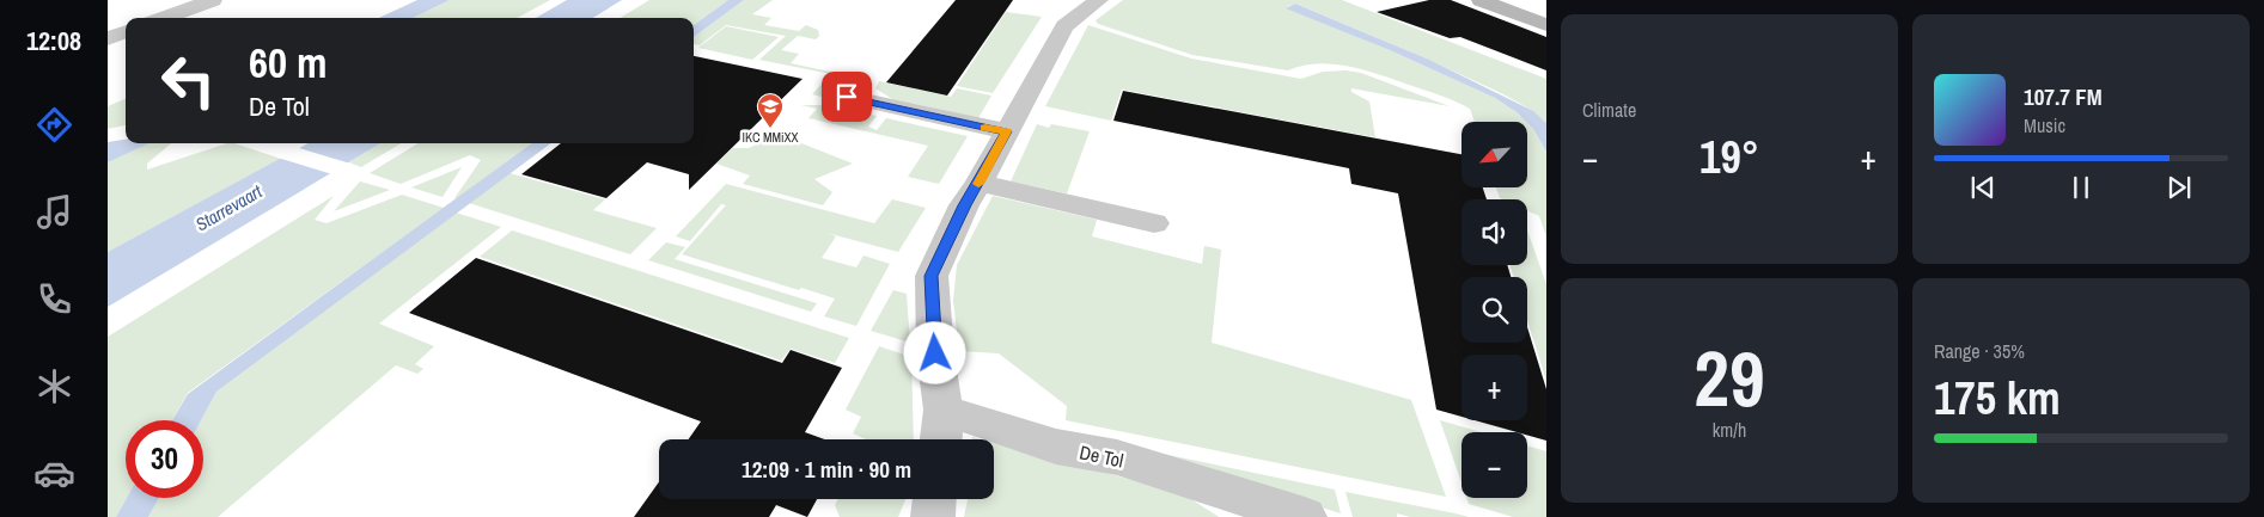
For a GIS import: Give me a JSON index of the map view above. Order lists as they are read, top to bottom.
{
  "streets": {
    "street": ["De Tol"]
  },
  "water": ["Starrevaart"],
  "places": {
    "school or university": ["IKC MMiXX"]
  },
  "north": "bottom left",
  "page": {
    "tabs": "12:08",
    "tile": [
      "Climate",
      ["29", "km/h"],
      ["Range · 35%", "175 km"]
    ],
    "turn": ["60 m", "De Tol"],
    "song": ["107.7 FM", "Music"],
    "map_buttons": ["+", "−"],
    "heat": ["−", "19°", "+"],
    "limit": "30",
    "trip": "12:09 · 1 min · 90 m"
  }
}
